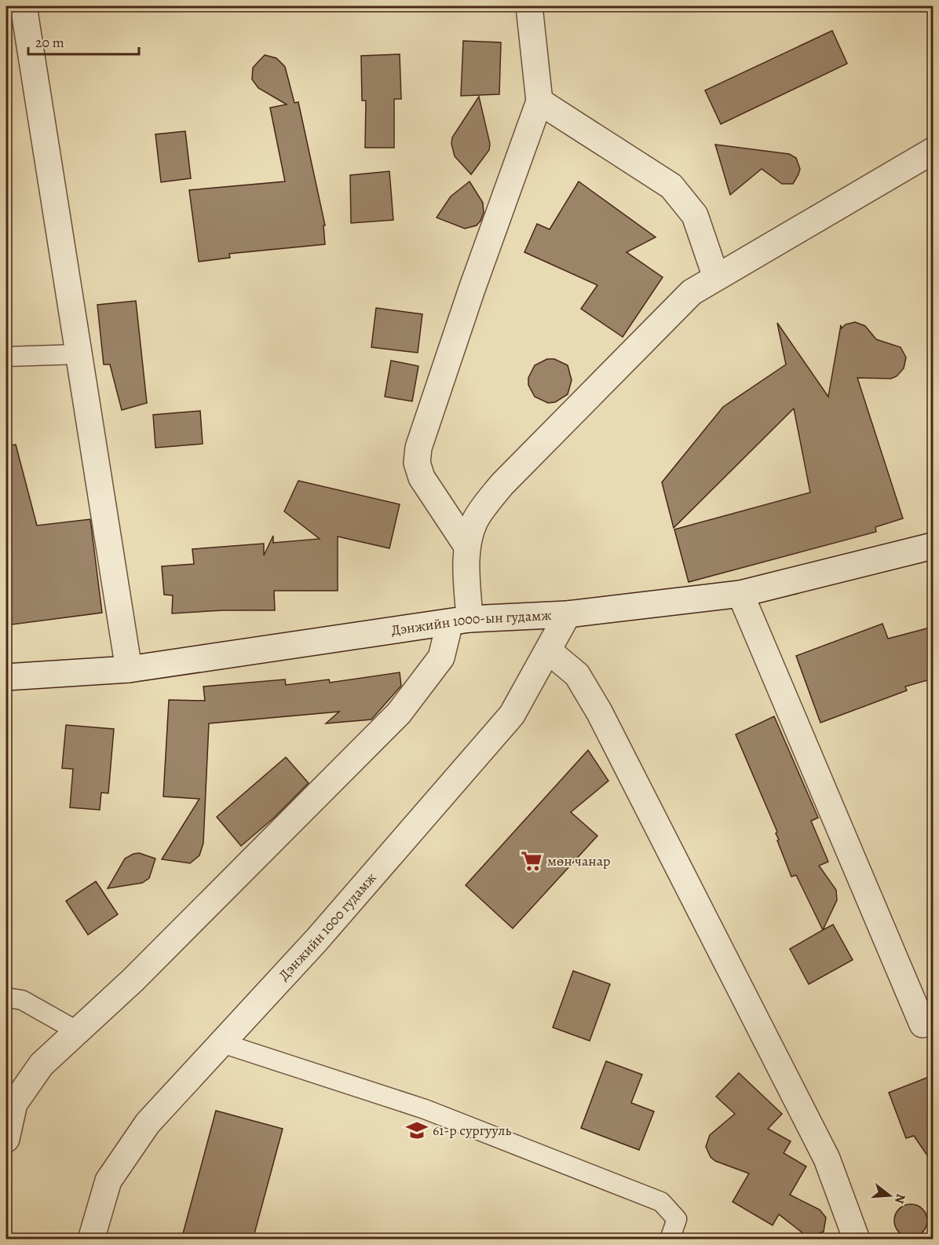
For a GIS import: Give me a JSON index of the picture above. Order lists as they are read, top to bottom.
{
  "streets": {
    "street": ["Дэнжийн 1000-ын гудамж", "Дэнжийн 1000 гудамж"]
  },
  "crossings": [
    ["Дэнжийн 1000-ын гудамж", "Дэнжийн 1000 гудамж"]
  ],
  "places": {
    "supermarket": ["мөн чанар"],
    "school or university": ["61-р сургууль"]
  },
  "scale_bar": "20 m",
  "north": "right"
}
